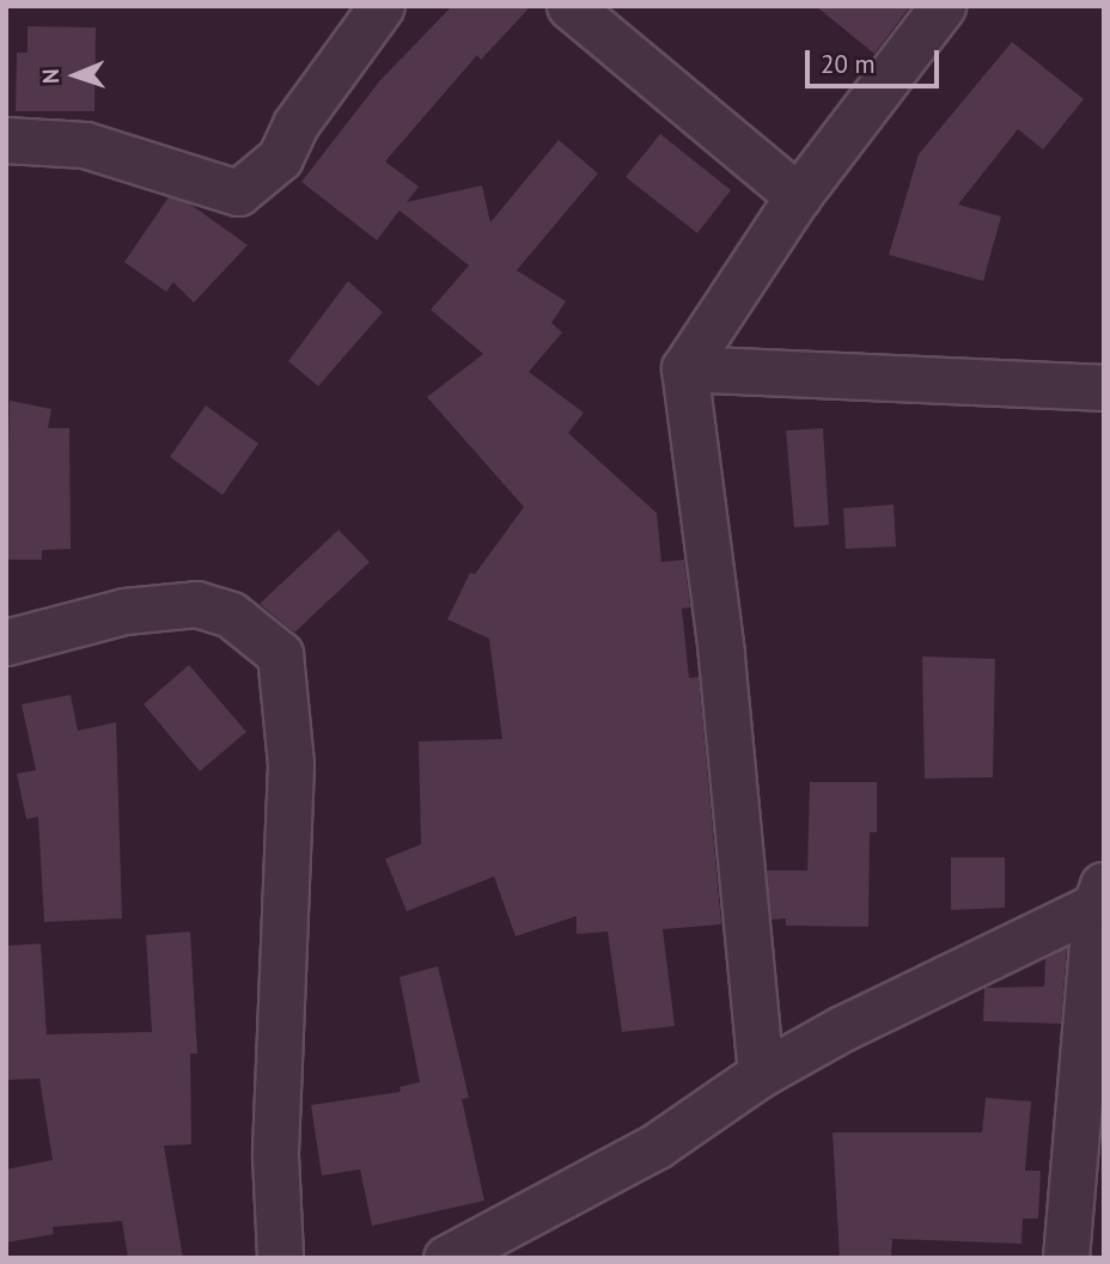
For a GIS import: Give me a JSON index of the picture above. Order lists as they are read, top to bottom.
{
  "scale_bar": "20 m",
  "north": "left"
}
